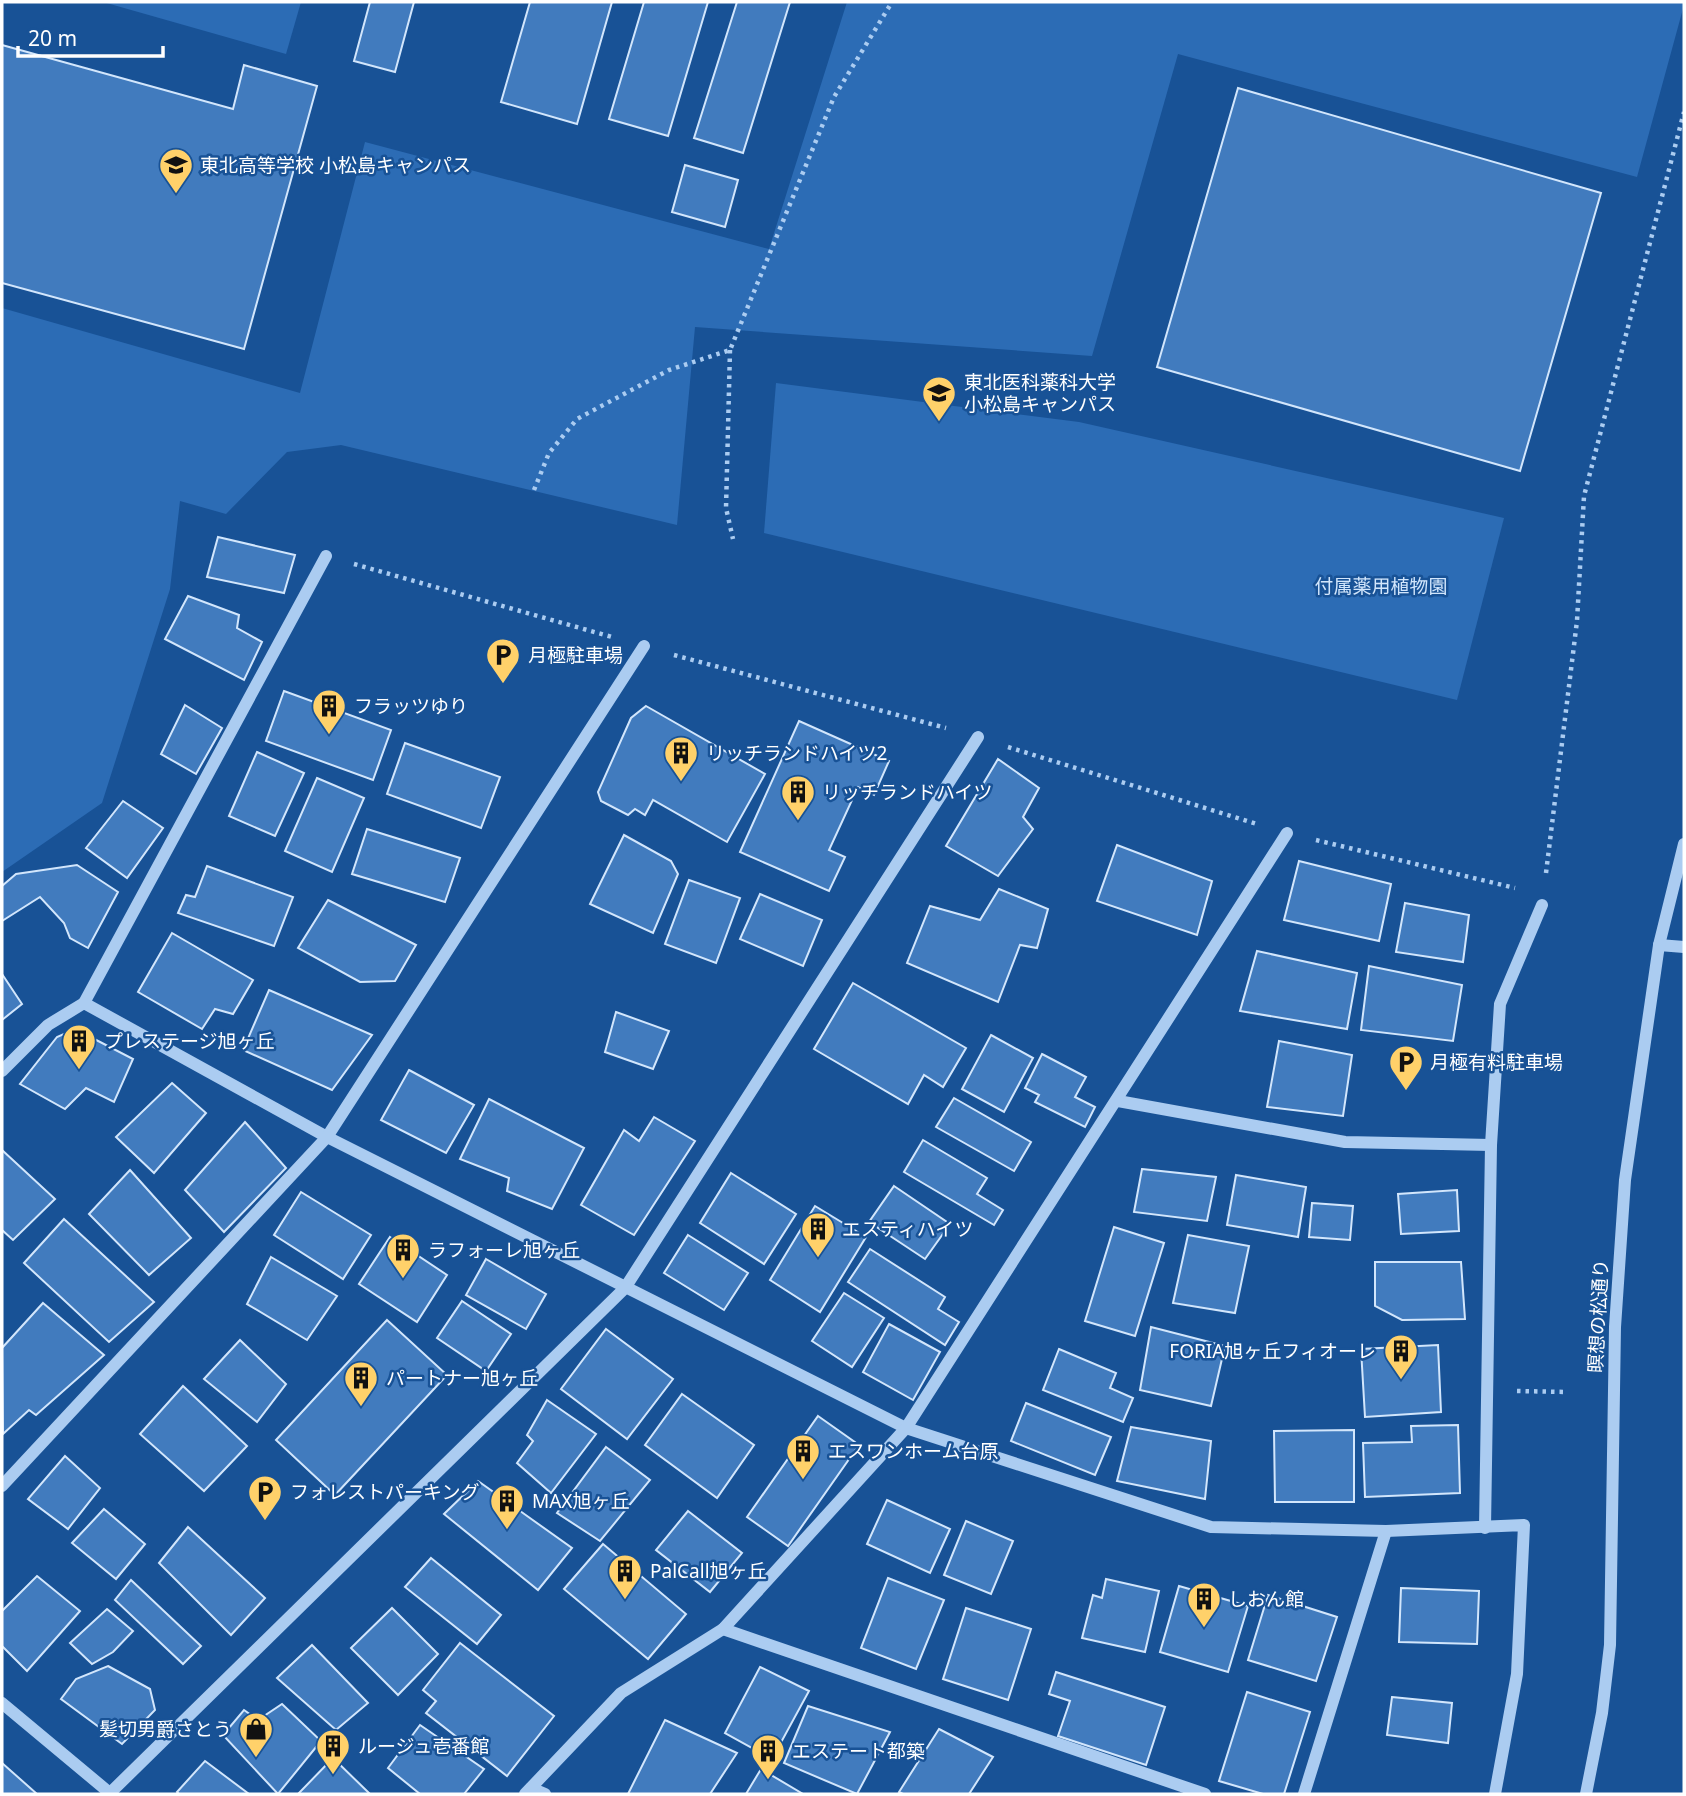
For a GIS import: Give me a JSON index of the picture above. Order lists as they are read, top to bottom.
{
  "streets": {
    "street": ["瞑想の松通り"]
  },
  "parks": ["付属薬用植物園"],
  "places": {
    "school or university": ["東北高等学校 小松島キャンパス", "東北医科薬科大学 小松島キャンパス"],
    "parking": ["月極駐車場", "月極有料駐車場", "フォレストパーキング"],
    "building": [
      "フラッツゆり",
      "リッチランドハイツ2",
      "リッチランドハイツ",
      "プレステージ旭ヶ丘",
      "エスティハイツ",
      "ラフォーレ旭ヶ丘",
      "FORIA旭ヶ丘フィオーレ",
      "パートナー旭ヶ丘",
      "エスワンホーム台原",
      "MAX旭ヶ丘",
      "PalCall旭ヶ丘",
      "しおん館",
      "ルージュ壱番館",
      "エステート都築"
    ],
    "shop": ["髪切男爵さとう"]
  },
  "scale_bar": "20 m"
}
